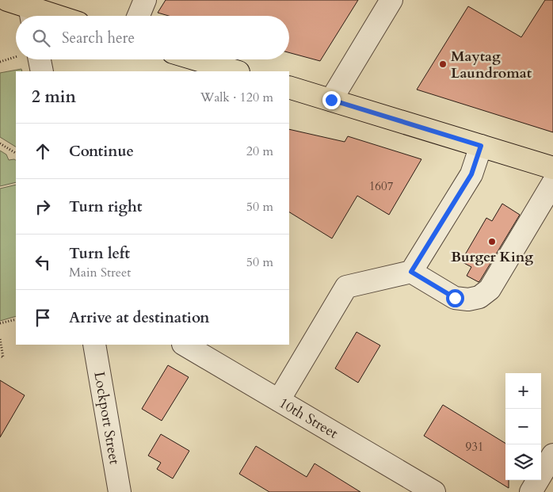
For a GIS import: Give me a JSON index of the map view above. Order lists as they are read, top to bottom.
{
  "streets": {
    "street": ["Lockport Street", "10th Street"]
  },
  "places": ["Maytag Laundromat", "Burger King"],
  "house_numbers": ["1607", "931"],
  "page": {
    "search": "Search here",
    "heading": ["2 min", "Walk · 120 m"],
    "list": [
      ["Continue", "20 m"],
      ["Turn right", "50 m"],
      ["Turn left", "Main Street", "50 m"],
      "Arrive at destination"
    ],
    "map_buttons": ["+", "−"]
  }
}
